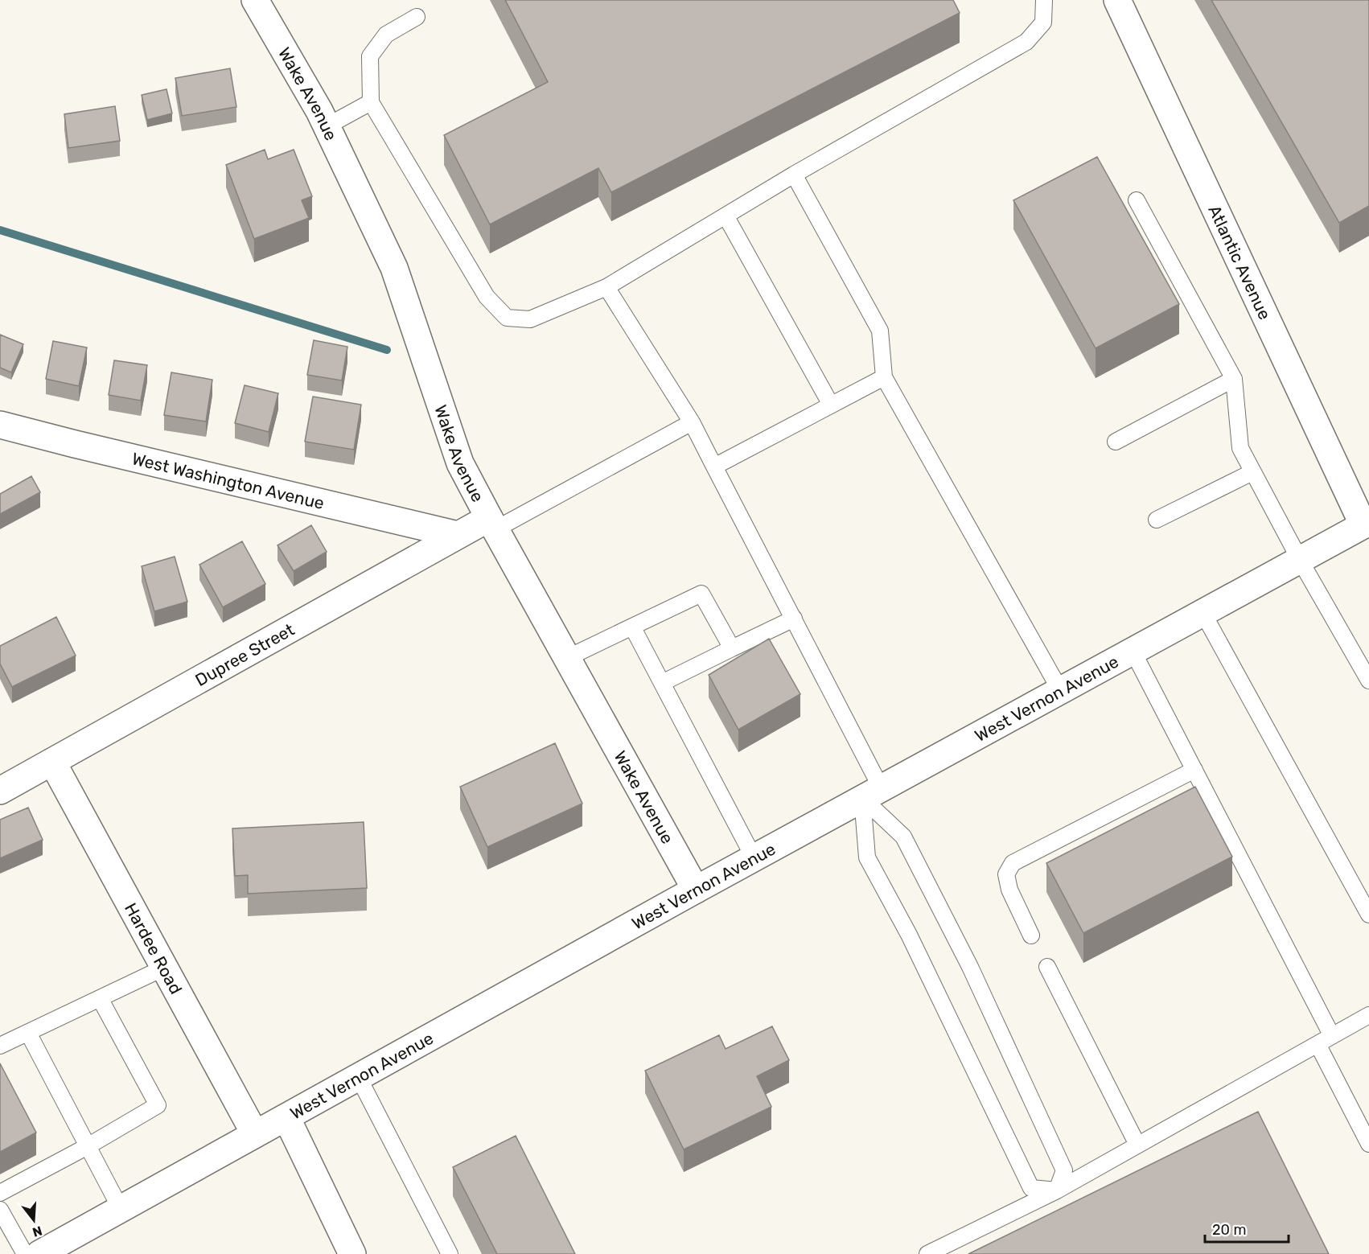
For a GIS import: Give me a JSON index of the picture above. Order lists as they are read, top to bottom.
{
  "streets": {
    "street": [
      "Wake Avenue",
      "Atlantic Avenue",
      "West Washington Avenue",
      "Dupree Street",
      "West Vernon Avenue",
      "Hardee Road"
    ]
  },
  "crossings": [
    ["Wake Avenue", "Dupree Street"],
    ["Wake Avenue", "West Vernon Avenue"],
    ["Atlantic Avenue", "West Vernon Avenue"],
    ["West Washington Avenue", "Dupree Street"],
    ["Dupree Street", "Hardee Road"],
    ["West Vernon Avenue", "Hardee Road"]
  ],
  "scale_bar": "20 m",
  "north": "bottom"
}
